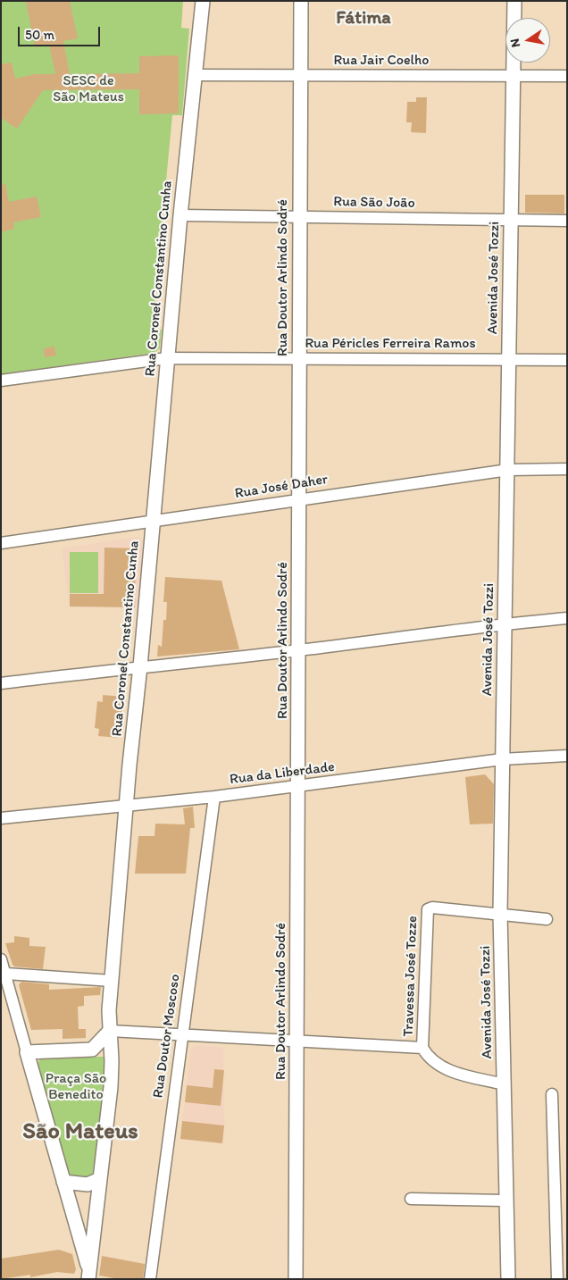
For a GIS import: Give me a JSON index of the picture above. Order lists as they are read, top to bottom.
{
  "streets": {
    "street": [
      "Rua Jair Coelho",
      "Rua São João",
      "Rua Doutor Arlindo Sodré",
      "Avenida José Tozzi",
      "Rua Coronel Constantino Cunha",
      "Rua Péricles Ferreira Ramos",
      "Rua José Daher",
      "Rua da Liberdade",
      "Travessa José Tozze",
      "Rua Doutor Moscoso"
    ]
  },
  "crossings": [
    ["Rua Jair Coelho", "Rua Doutor Arlindo Sodré"],
    ["Rua Jair Coelho", "Avenida José Tozzi"],
    ["Rua Jair Coelho", "Rua Coronel Constantino Cunha"],
    ["Rua São João", "Rua Doutor Arlindo Sodré"],
    ["Rua São João", "Avenida José Tozzi"],
    ["Rua São João", "Rua Coronel Constantino Cunha"],
    ["Rua Doutor Arlindo Sodré", "Rua Péricles Ferreira Ramos"],
    ["Rua Doutor Arlindo Sodré", "Rua José Daher"],
    ["Rua Doutor Arlindo Sodré", "Rua da Liberdade"],
    ["Avenida José Tozzi", "Rua Péricles Ferreira Ramos"],
    ["Avenida José Tozzi", "Rua José Daher"],
    ["Avenida José Tozzi", "Rua da Liberdade"],
    ["Avenida José Tozzi", "Travessa José Tozze"],
    ["Rua Coronel Constantino Cunha", "Rua Péricles Ferreira Ramos"],
    ["Rua Coronel Constantino Cunha", "Rua José Daher"],
    ["Rua Coronel Constantino Cunha", "Rua da Liberdade"],
    ["Rua da Liberdade", "Rua Doutor Moscoso"]
  ],
  "districts": ["Fátima", "São Mateus"],
  "parks": ["SESC de São Mateus", "Praça São Benedito"],
  "scale_bar": "50 m",
  "north": "left"
}
